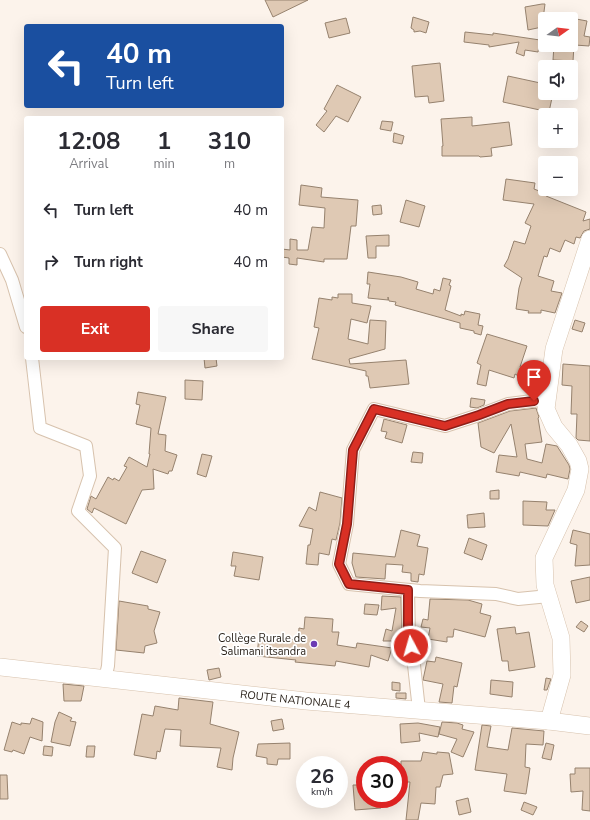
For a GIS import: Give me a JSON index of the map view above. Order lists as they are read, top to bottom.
{
  "streets": {
    "main road": ["ROUTE NATIONALE 4"]
  },
  "places": ["Collège Rurale de Salimani itsandra"],
  "north": "right",
  "page": {
    "map_buttons": ["+", "−"],
    "turn": ["40 m", "Turn left"],
    "eta": [
      "12:08",
      "Arrival",
      "1",
      "min",
      "310",
      "m"
    ],
    "list": [
      {
        "name": "Turn left",
        "value": "40 m"
      },
      {
        "name": "Turn right",
        "value": "40 m"
      }
    ],
    "buttons": ["Exit", "Share"],
    "speed": "26 km/h",
    "limit": "30"
  }
}
